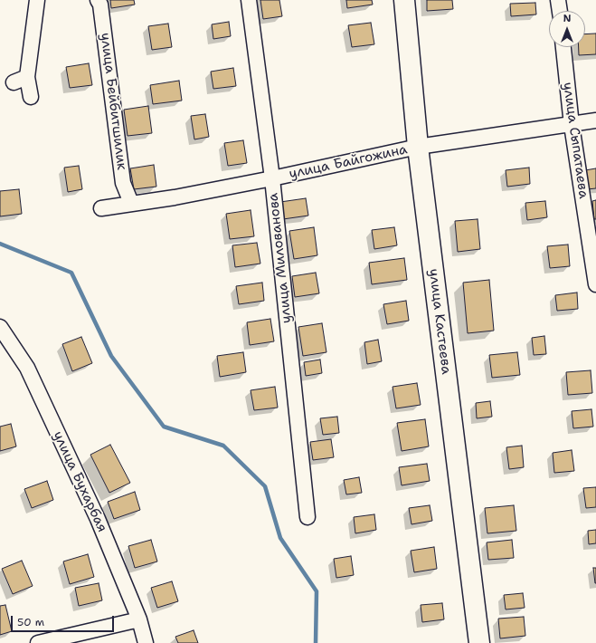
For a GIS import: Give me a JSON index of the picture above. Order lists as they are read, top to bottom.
{
  "streets": {
    "street": [
      "улица Бейбитшилик",
      "улица Сыпатаева",
      "улица Байгожина",
      "улица Милованова",
      "улица Кастеева",
      "улица Бухарбая"
    ]
  },
  "crossings": [
    ["улица Бейбитшилик", "улица Байгожина"],
    ["улица Сыпатаева", "улица Байгожина"],
    ["улица Байгожина", "улица Милованова"],
    ["улица Байгожина", "улица Кастеева"]
  ],
  "scale_bar": "50 m",
  "north": "top"
}
